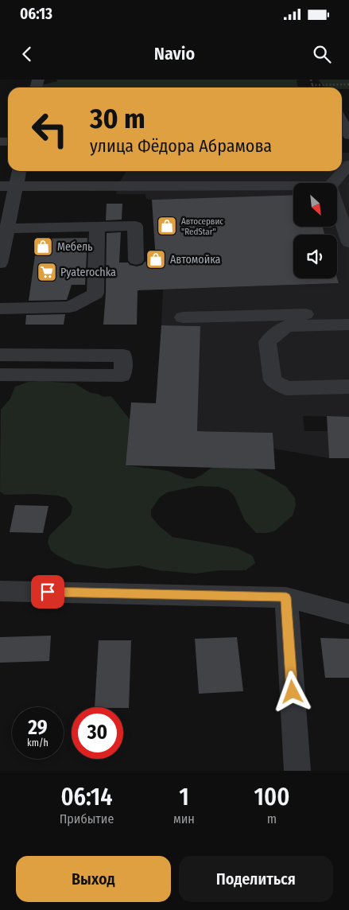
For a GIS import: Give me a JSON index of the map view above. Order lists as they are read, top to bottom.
{
  "places": {
    "shop": ["Автосервис \"RedStar\"", "Мебель", "Автомойка"],
    "supermarket": ["Pyaterochka"]
  },
  "north": "bottom right",
  "page": {
    "status": "06:13",
    "header": "Navio",
    "turn": ["30 m", "улица Фёдора Абрамова"],
    "speed": "29 km/h",
    "limit": "30",
    "eta": [
      "06:14",
      "Прибытие",
      "1",
      "мин",
      "100",
      "m"
    ],
    "buttons": ["Выход", "Поделиться"]
  }
}
